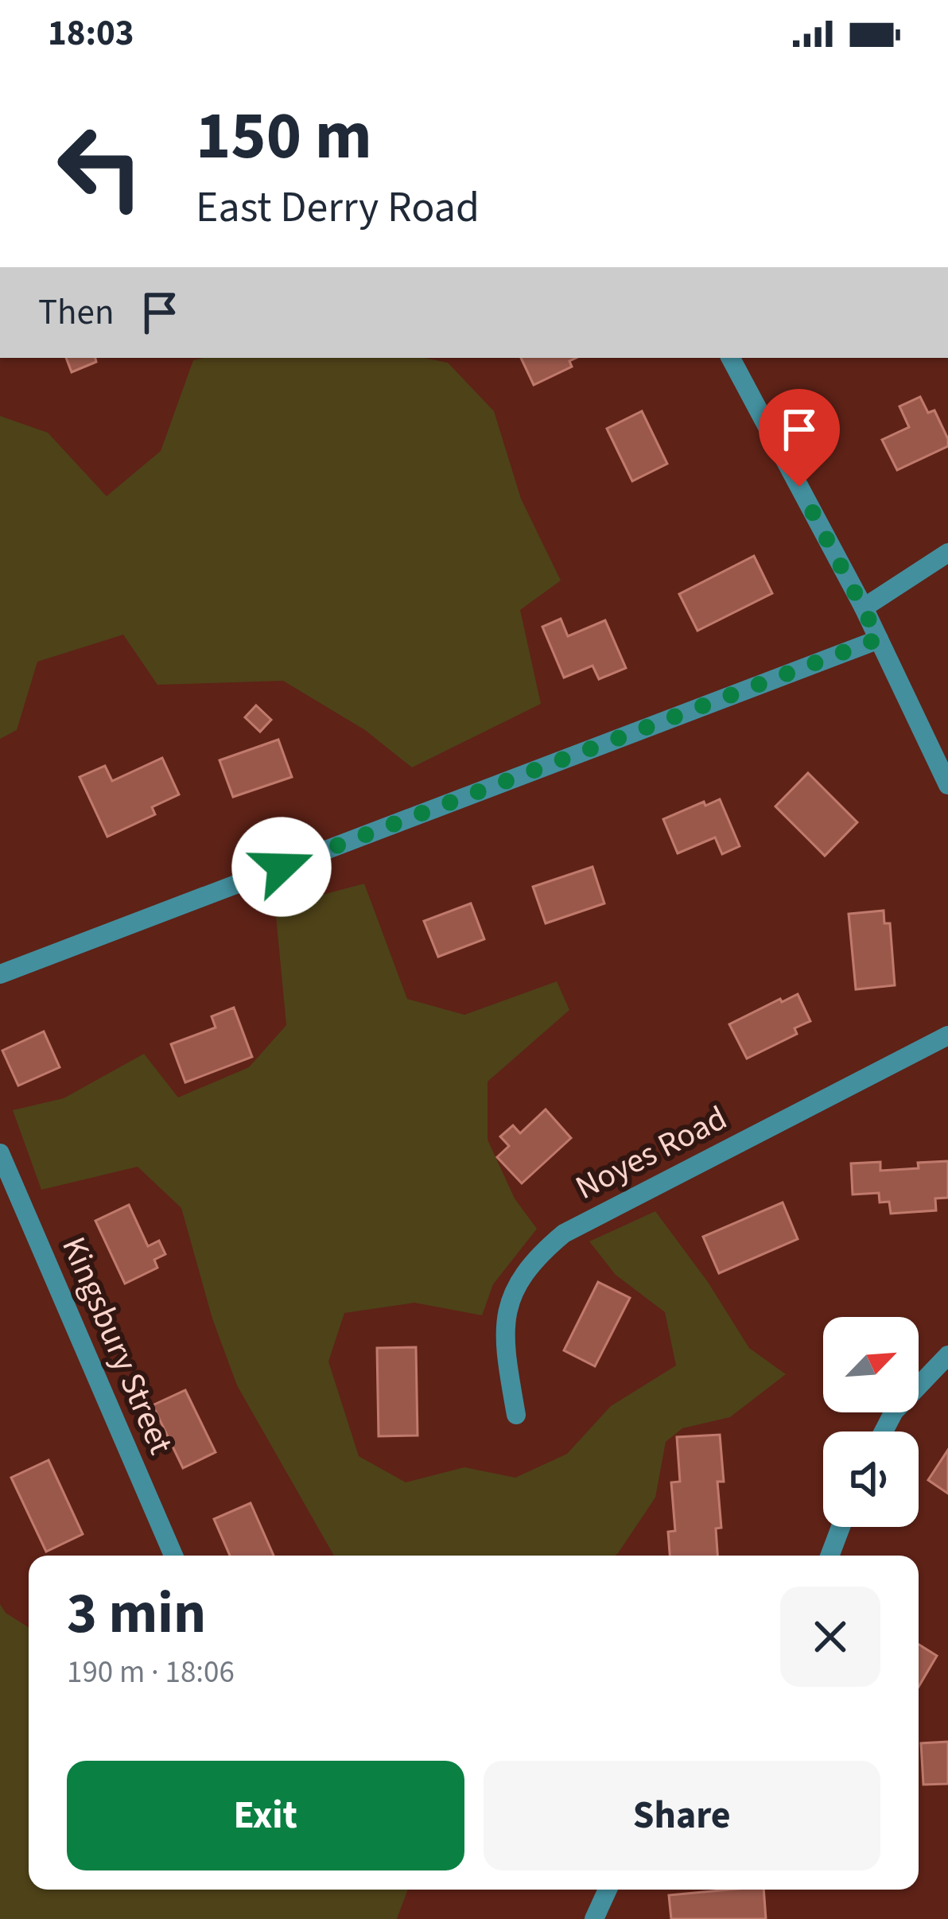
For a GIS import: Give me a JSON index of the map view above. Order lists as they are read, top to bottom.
{
  "streets": {
    "street": ["Noyes Road", "Kingsbury Street"]
  },
  "north": "top right",
  "page": {
    "status": "18:03",
    "turn": ["150 m", "East Derry Road"],
    "then": "Then",
    "heading": ["3 min", "190 m · 18:06"],
    "buttons": ["Exit", "Share"]
  }
}
